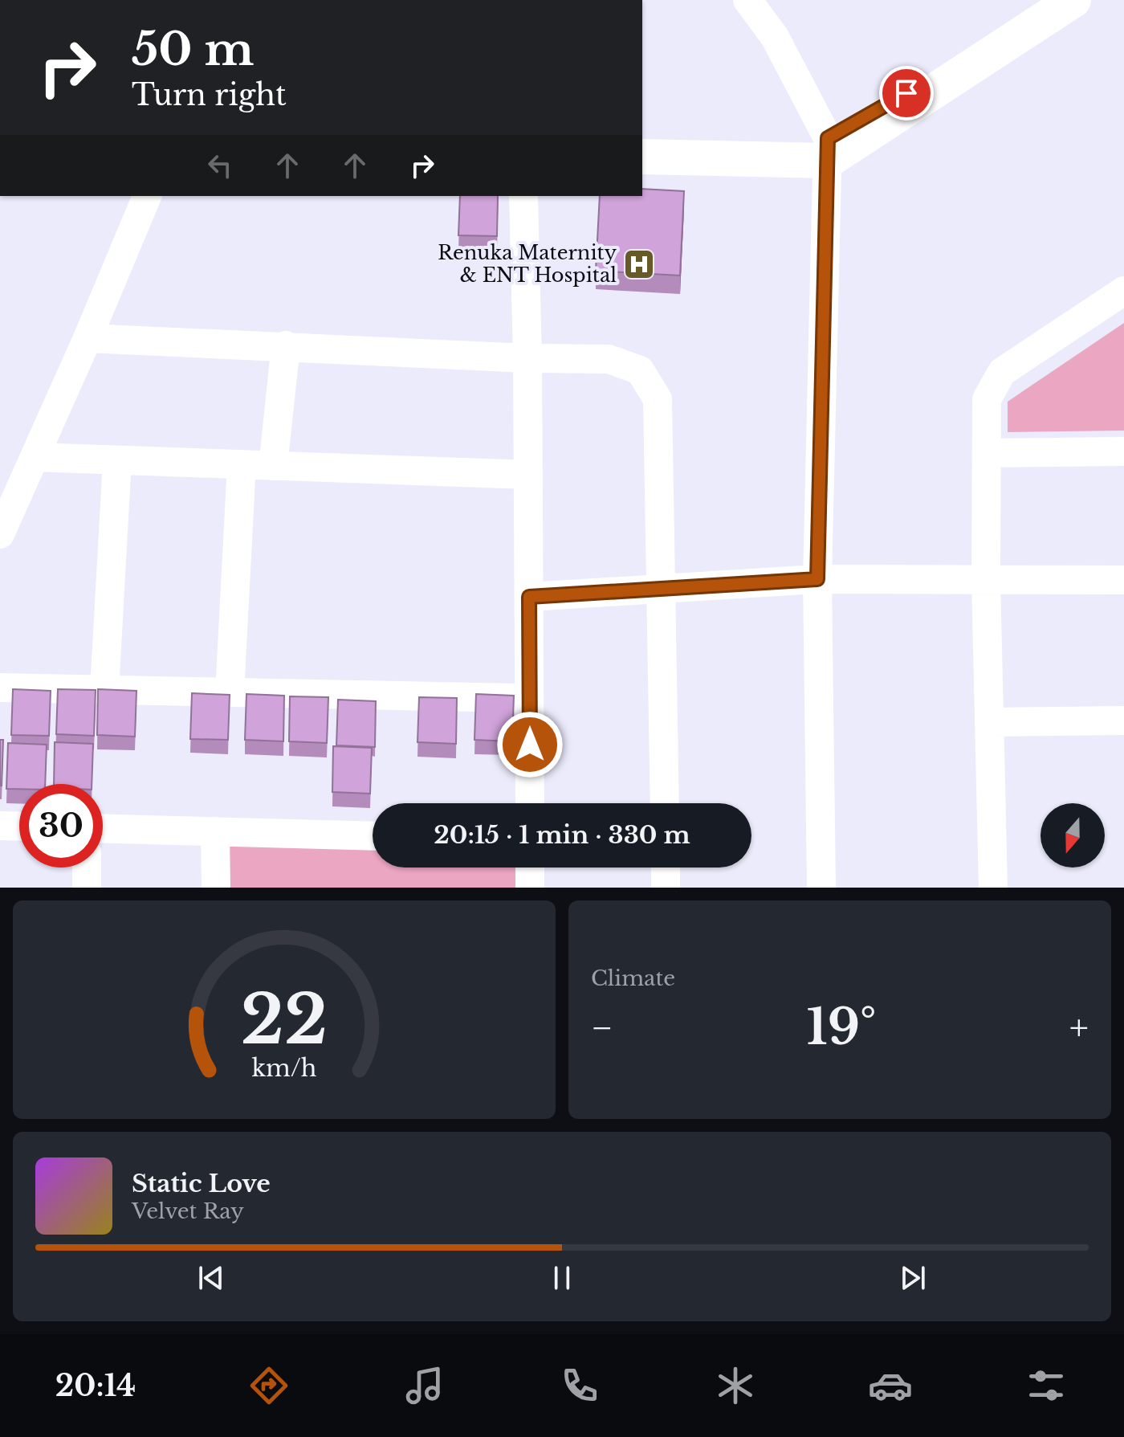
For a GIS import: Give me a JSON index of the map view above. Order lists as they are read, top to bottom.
{
  "places": {
    "hospital": ["Renuka Maternity & ENT Hospital"]
  },
  "north": "bottom",
  "page": {
    "turn": ["50 m", "Turn right"],
    "limit": "30",
    "trip": "20:15 · 1 min · 330 m",
    "tile": "Climate",
    "heat": ["−", "19°", "+"],
    "song": ["Static Love", "Velvet Ray"],
    "tabs": "20:14",
    "gauge": ["22", "km/h"]
  }
}
